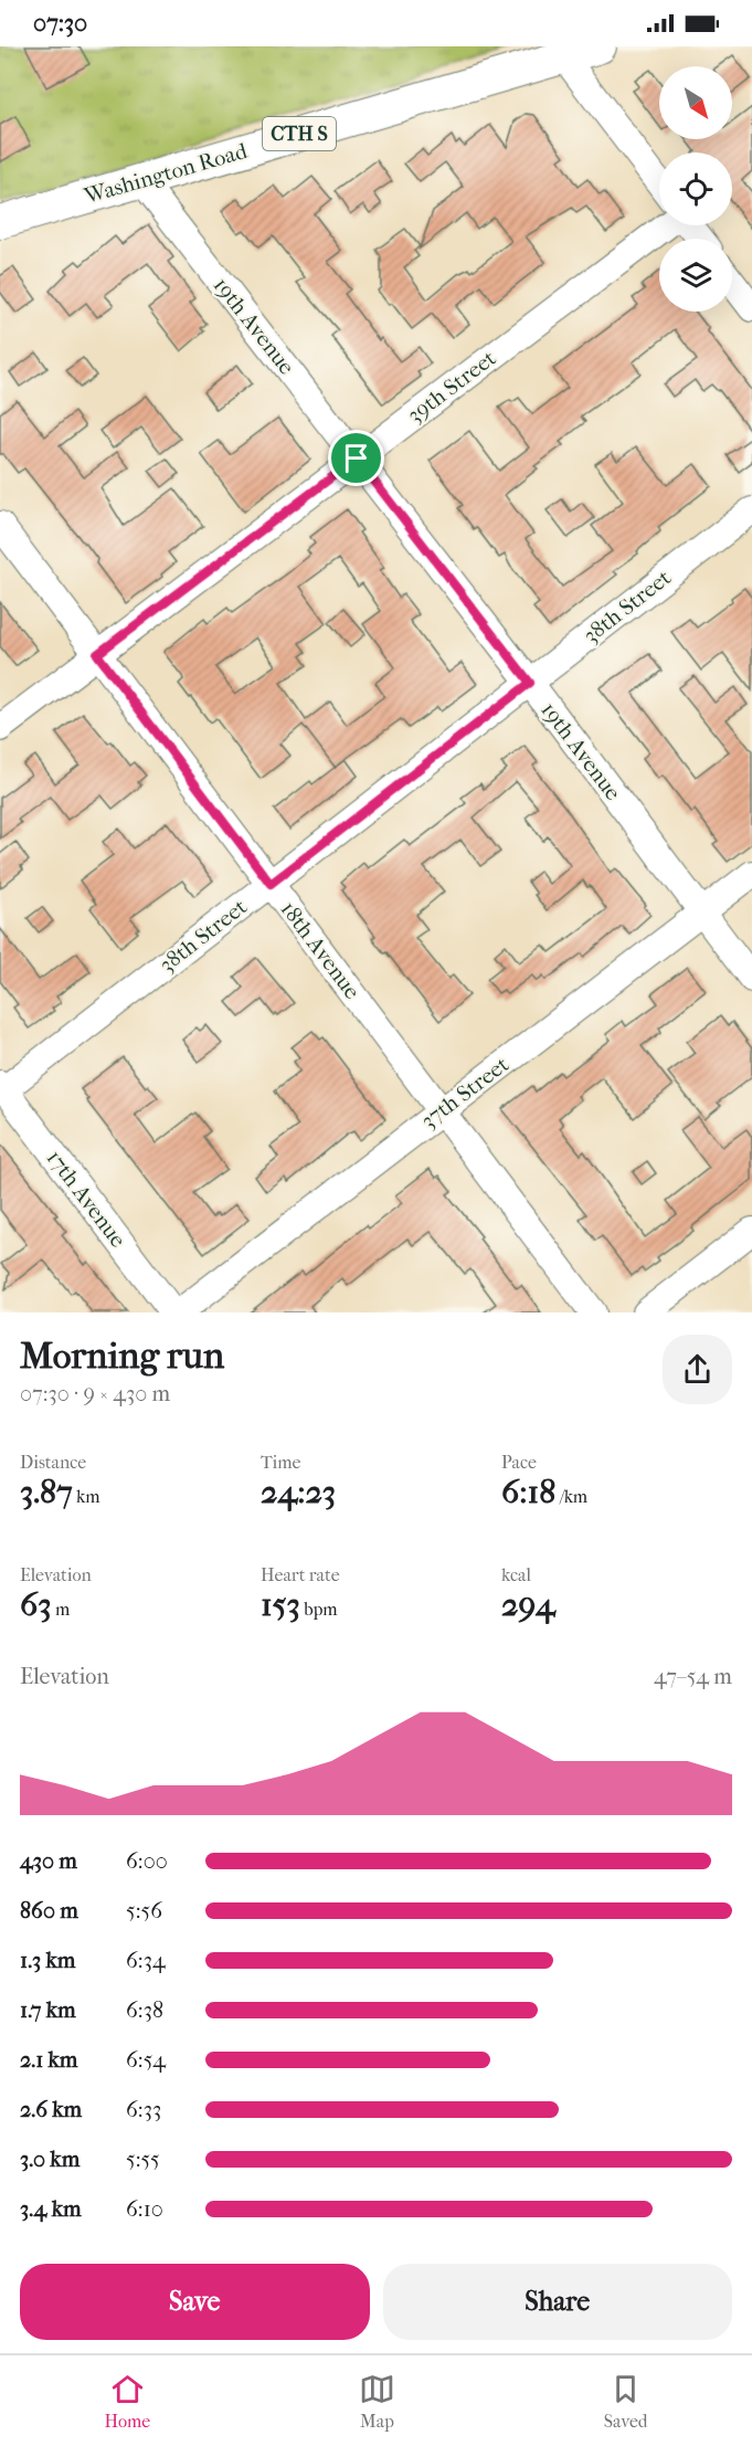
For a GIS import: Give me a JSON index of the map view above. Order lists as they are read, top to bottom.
{
  "streets": {
    "main road": ["CTH S", "Washington Road"],
    "street": [
      "19th Avenue",
      "39th Street",
      "38th Street",
      "18th Avenue",
      "37th Street",
      "17th Avenue"
    ]
  },
  "crossings": [
    ["Washington Road", "19th Avenue"],
    ["19th Avenue", "39th Street"],
    ["19th Avenue", "38th Street"],
    ["19th Avenue", "37th Street"],
    ["39th Street", "18th Avenue"],
    ["38th Street", "18th Avenue"],
    ["38th Street", "17th Avenue"],
    ["18th Avenue", "37th Street"]
  ],
  "north": "bottom right",
  "page": {
    "status": "07:30",
    "heading": ["Morning run", "07:30 · 9 × 430 m"],
    "stats": [
      ["Distance", "3.87 km"],
      ["Time", "24:23"],
      ["Pace", "6:18 /km"],
      ["Elevation", "63 m"],
      ["Heart rate", "153 bpm"],
      ["kcal", "294"]
    ],
    "chart": ["Elevation", "47–54 m"],
    "list": [
      {
        "name": "430 m",
        "note": "6:00"
      },
      {
        "name": "860 m",
        "note": "5:56"
      },
      {
        "name": "1.3 km",
        "note": "6:34"
      },
      {
        "name": "1.7 km",
        "note": "6:38"
      },
      {
        "name": "2.1 km",
        "note": "6:54"
      },
      {
        "name": "2.6 km",
        "note": "6:33"
      },
      {
        "name": "3.0 km",
        "note": "5:55"
      },
      {
        "name": "3.4 km",
        "note": "6:10"
      }
    ],
    "buttons": ["Save", "Share"],
    "tabs": ["Home", "Map", "Saved"]
  }
}
